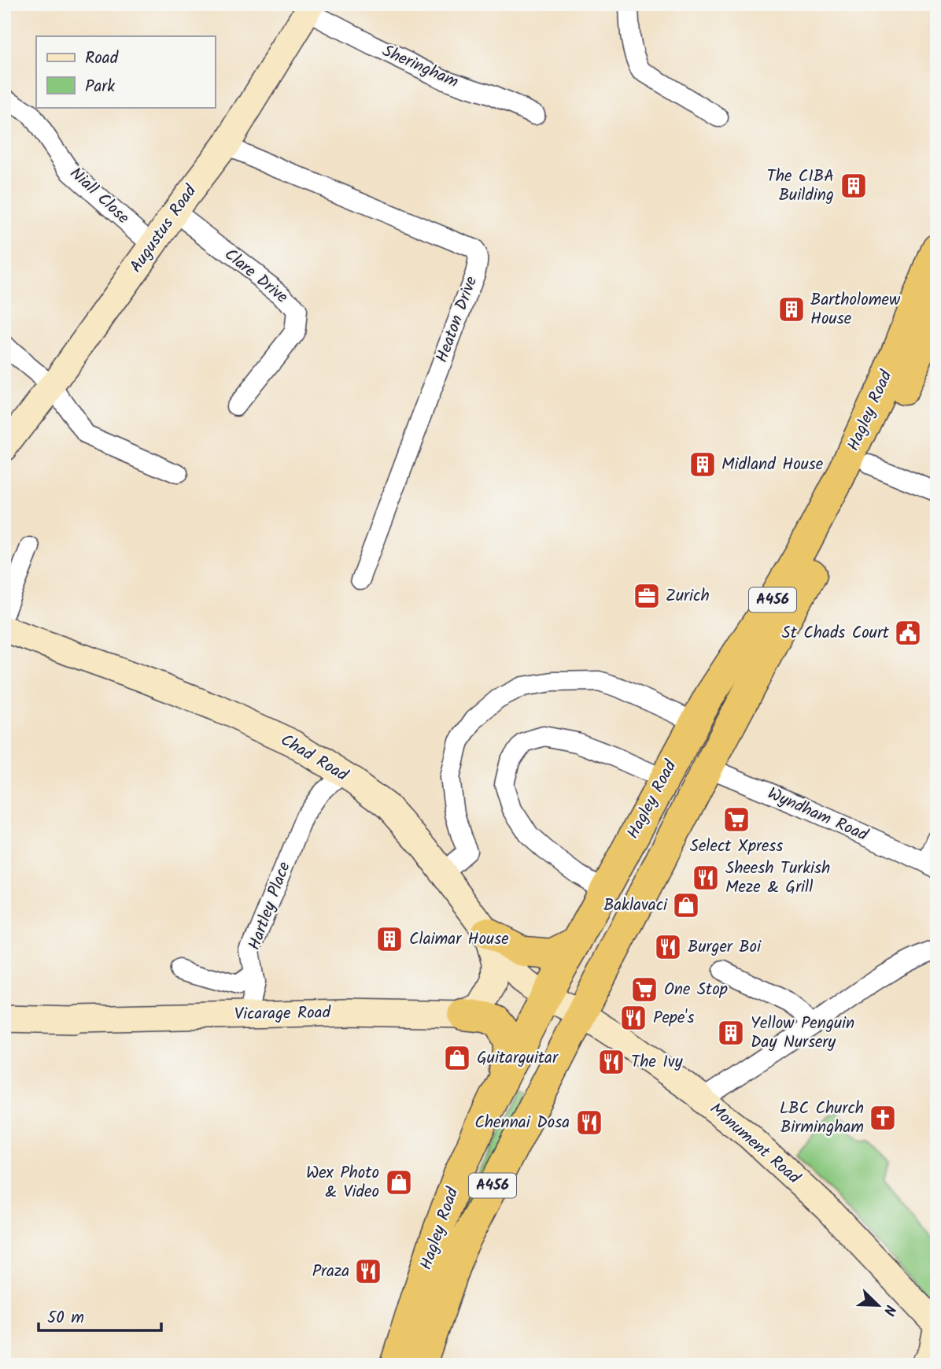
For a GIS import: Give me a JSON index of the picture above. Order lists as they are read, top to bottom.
{
  "streets": {
    "highway": ["Hagley Road", "A456"],
    "main road": [
      "Augustus Road",
      "Chad Road",
      "Vicarage Road",
      "Monument Road"
    ],
    "street": [
      "Sheringham",
      "Niall Close",
      "Clare Drive",
      "Heaton Drive",
      "Wyndham Road",
      "Hartley Place"
    ]
  },
  "crossings": [
    ["Sheringham", "Augustus Road"],
    ["Niall Close", "Augustus Road"],
    ["Augustus Road", "Clare Drive"],
    ["Augustus Road", "Heaton Drive"],
    ["Hagley Road", "Chad Road"],
    ["Hagley Road", "Wyndham Road"],
    ["Hagley Road", "Monument Road"],
    ["Chad Road", "Hartley Place"],
    ["Chad Road", "Monument Road"]
  ],
  "places": {
    "building": [
      "The CIBA Building",
      "Bartholomew House",
      "Midland House",
      "Claimar House",
      "Yellow Penguin Day Nursery"
    ],
    "office": ["Zurich"],
    "public building": ["St Chads Court"],
    "supermarket": ["Select Xpress", "One Stop"],
    "restaurant": [
      "Sheesh Turkish Meze & Grill",
      "Burger Boi",
      "Pepe's",
      "The Ivy",
      "Chennai Dosa",
      "Praza"
    ],
    "shop": ["Baklavaci", "Guitarguitar", "Wex Photo & Video"],
    "church": ["LBC Church Birmingham"]
  },
  "legend": ["Road", "Park"],
  "scale_bar": "50 m",
  "north": "bottom right"
}
